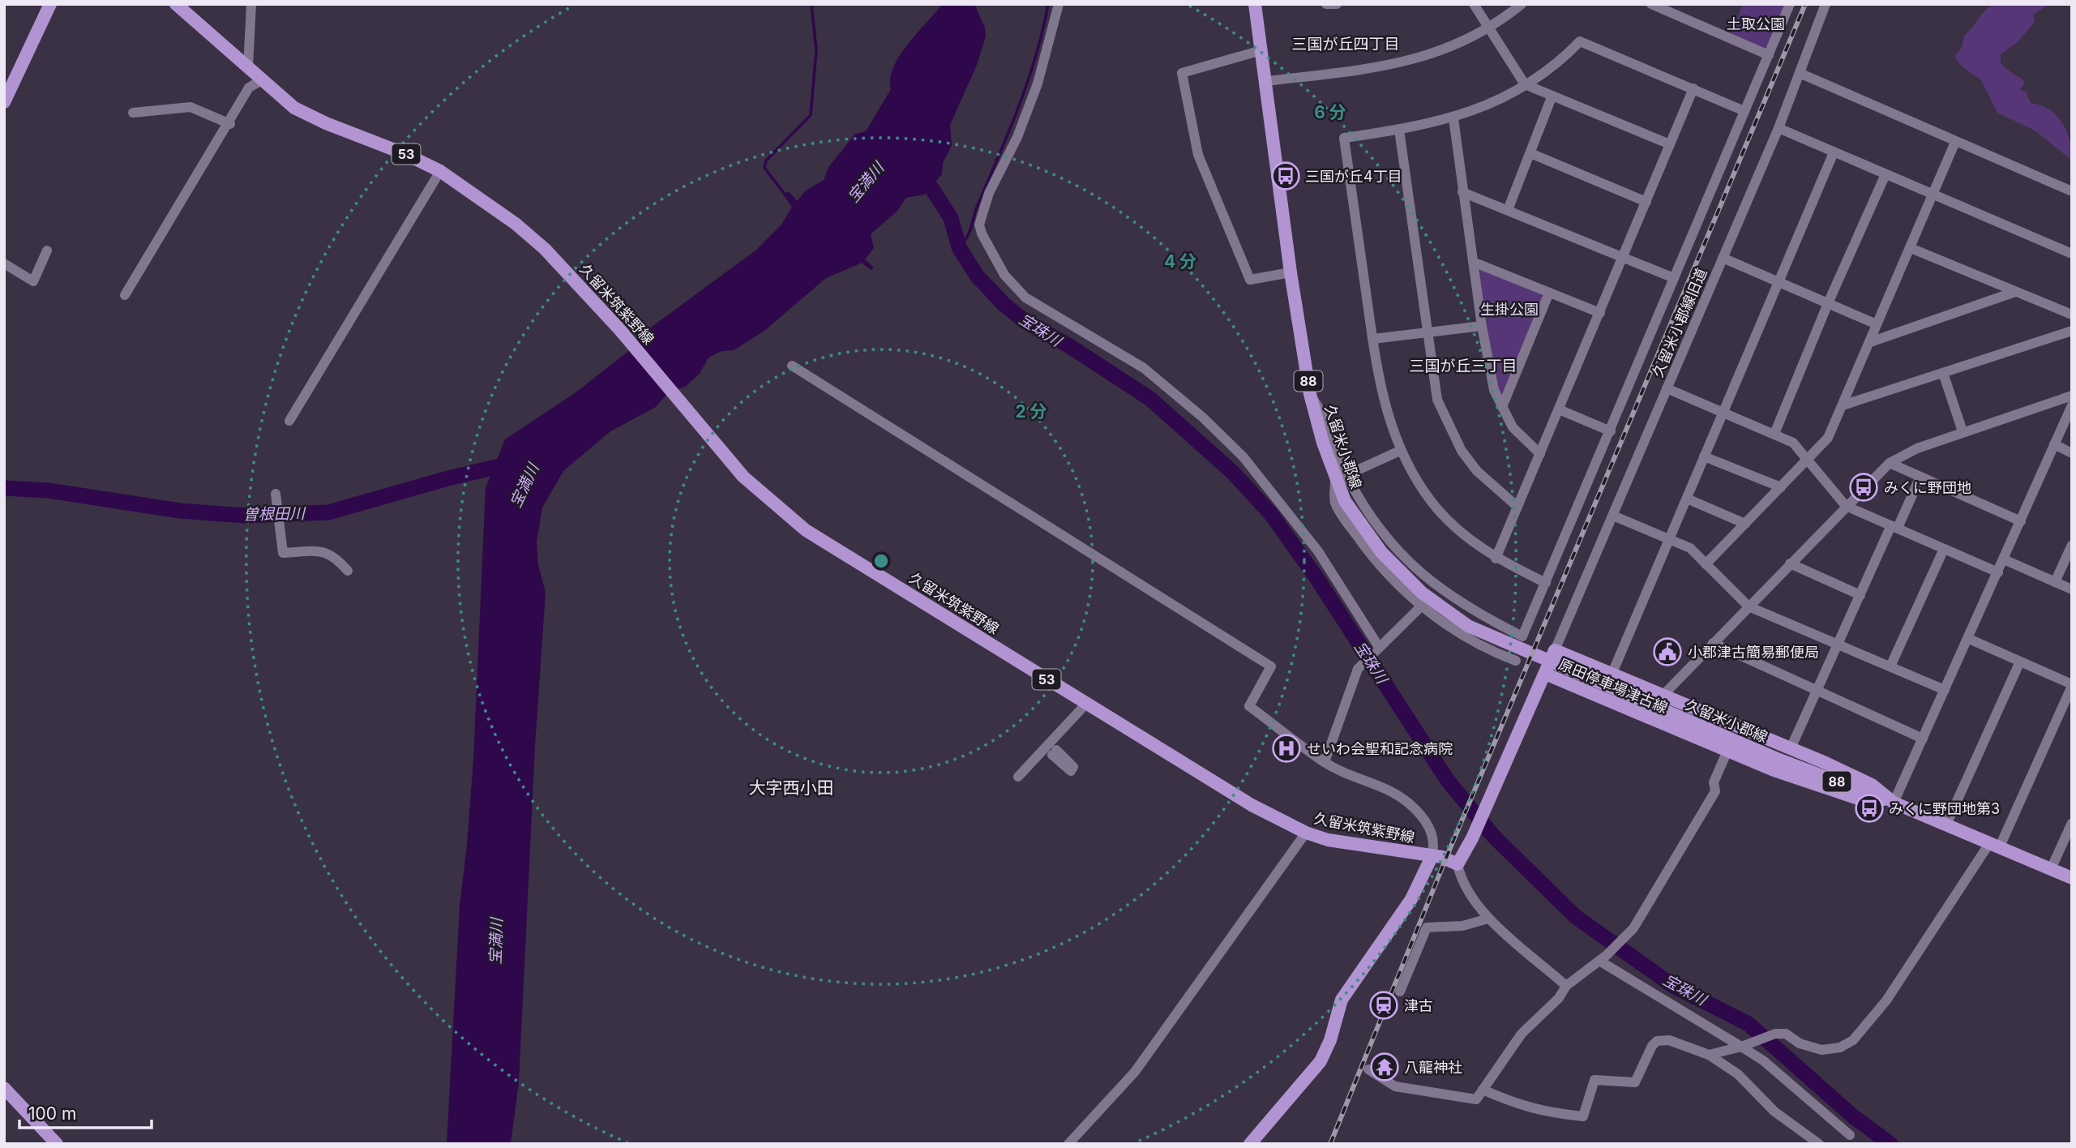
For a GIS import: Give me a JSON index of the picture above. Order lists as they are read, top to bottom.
{
  "streets": {
    "main road": [
      "53",
      "久留米筑紫野線",
      "88",
      "久留米小郡線",
      "原田停車場津古線"
    ],
    "street": ["久留米小郡線旧道"]
  },
  "crossings": [
    ["久留米小郡線旧道", "原田停車場津古線"],
    ["久留米小郡線", "原田停車場津古線"]
  ],
  "districts": ["三国が丘四丁目", "三国が丘三丁目", "大字西小田"],
  "water": ["宝満川", "宝珠川", "曽根田川"],
  "parks": ["土取公園", "生掛公園"],
  "places": {
    "bus stop": ["三国が丘4丁目", "みくに野団地", "みくに野団地第3"],
    "public building": ["小郡津古簡易郵便局"],
    "hospital": ["せいわ会聖和記念病院"],
    "station": ["津古"],
    "temple": ["八龍神社"]
  },
  "scale_bar": "100 m",
  "rings": ["6 分", "4 分", "2 分"]
}
